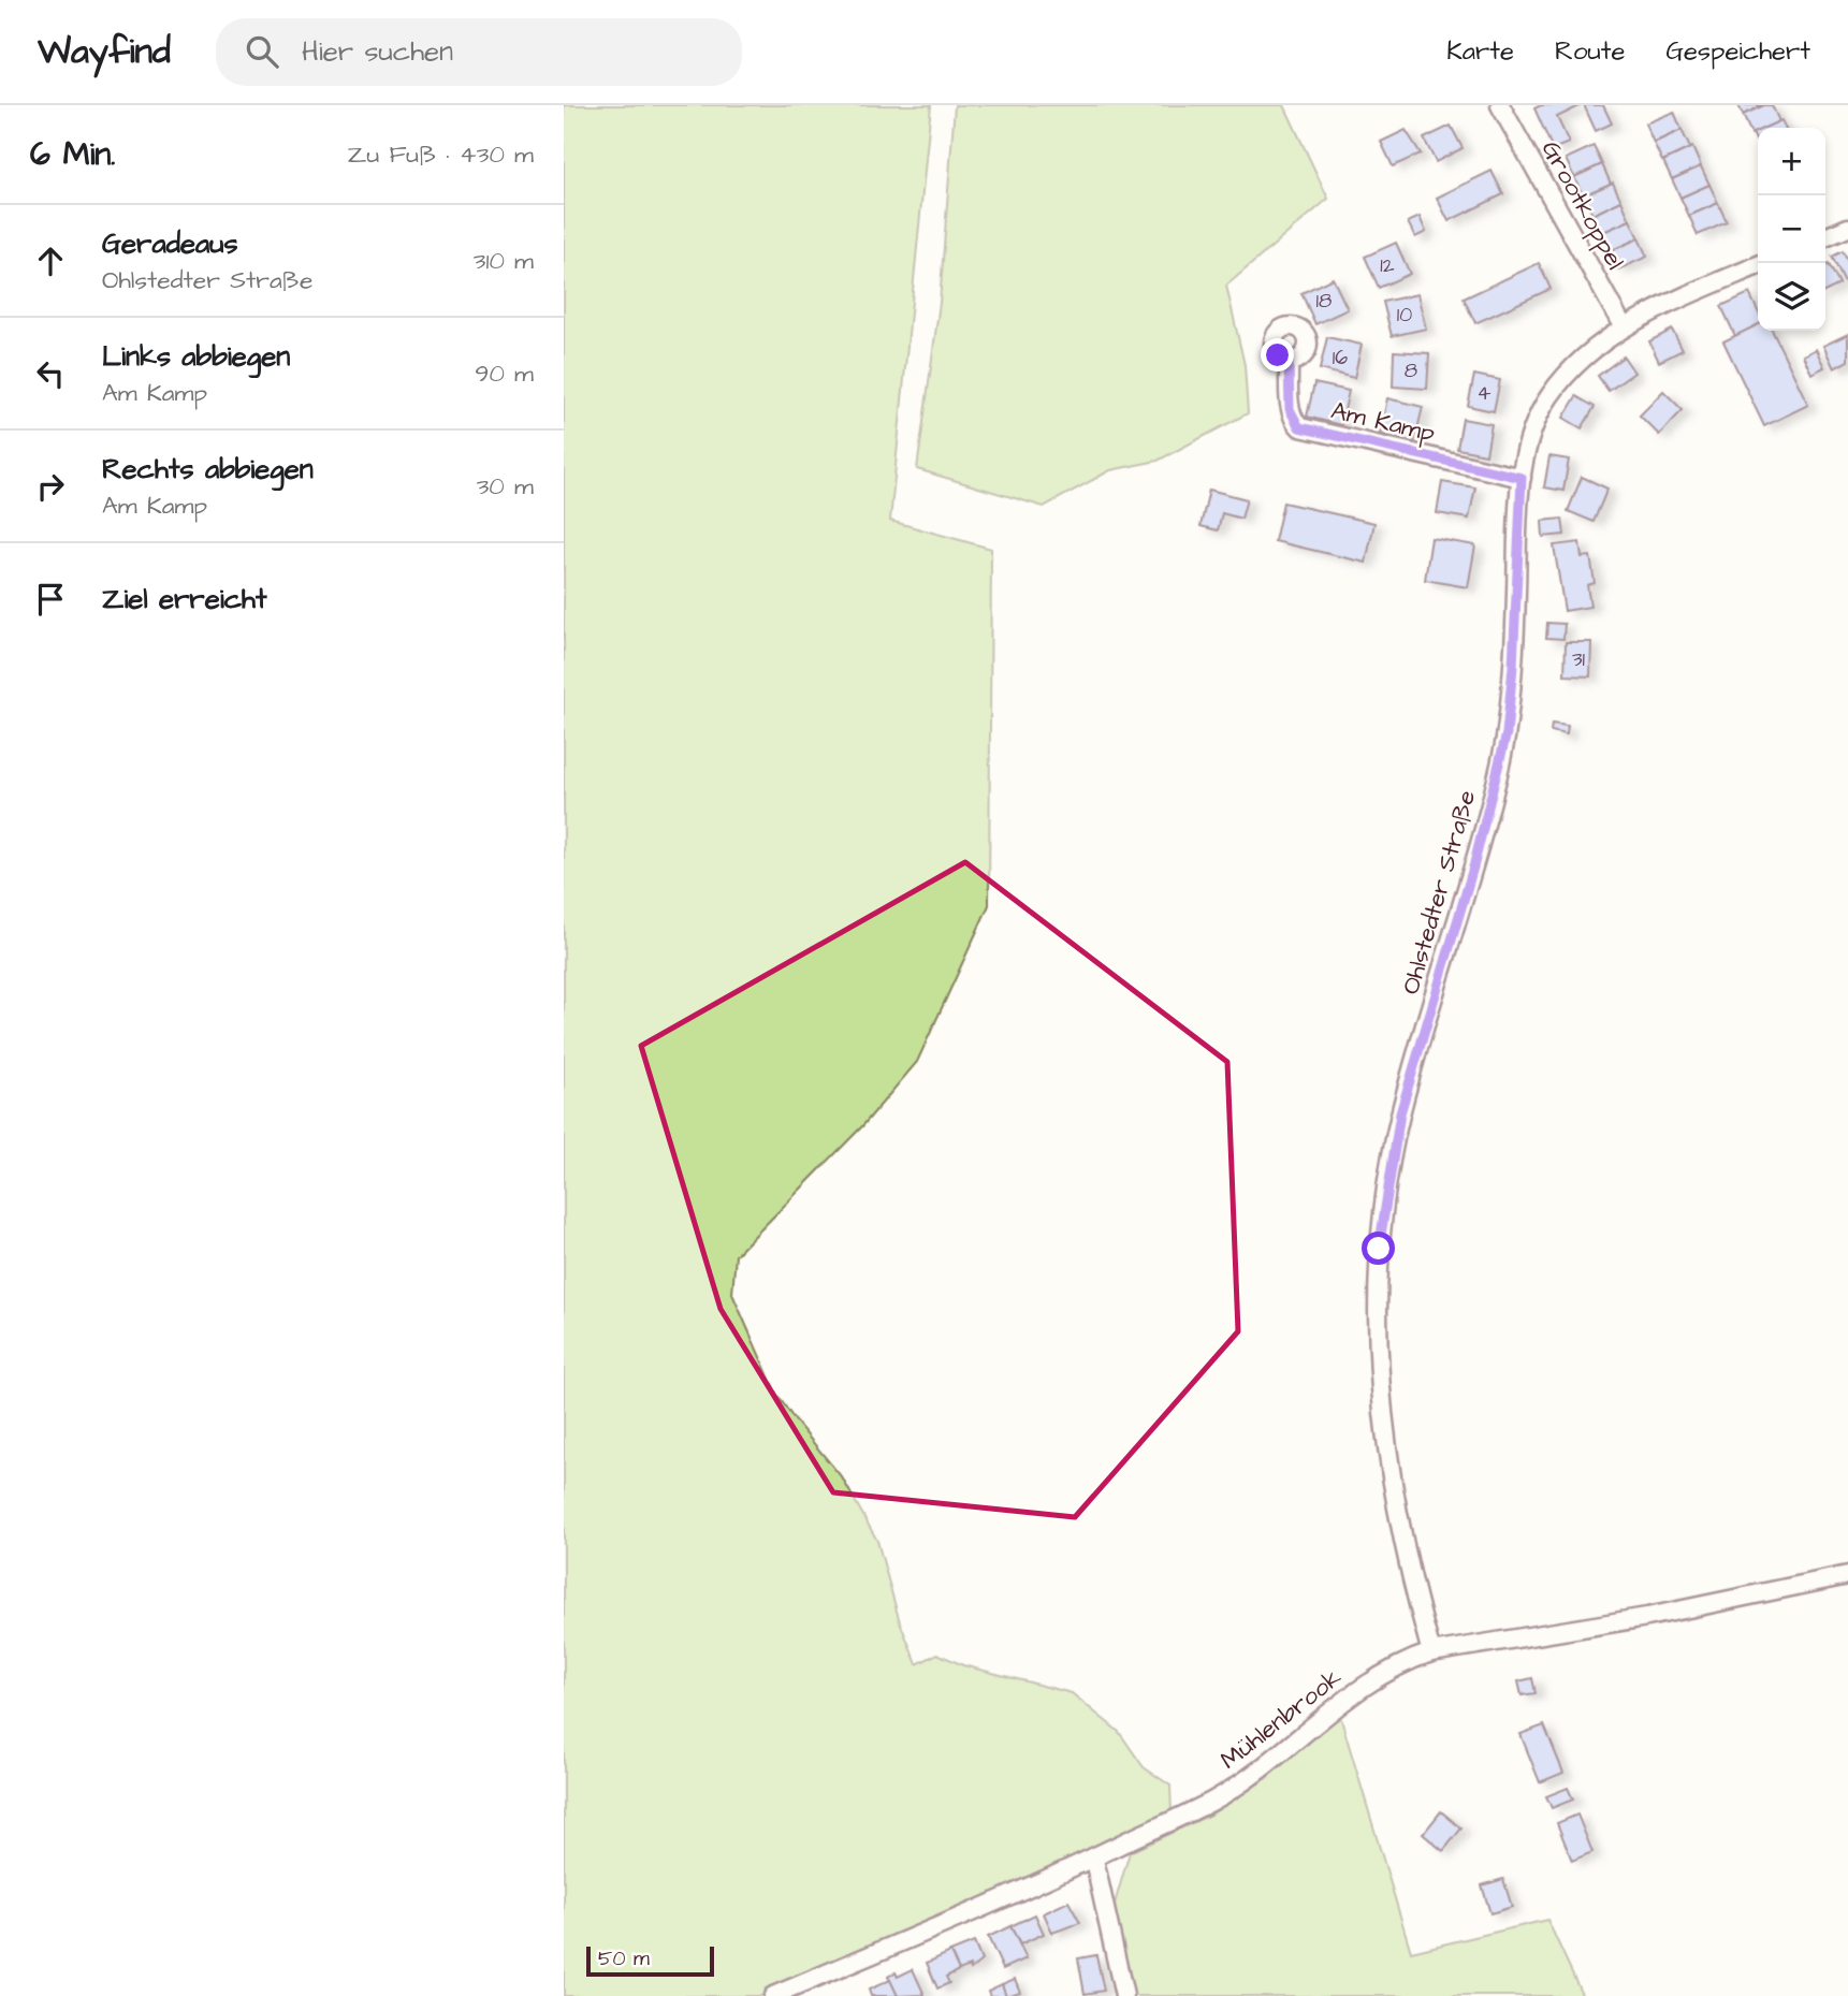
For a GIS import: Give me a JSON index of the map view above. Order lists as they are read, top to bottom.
{
  "streets": {
    "street": [
      "Grootkoppel",
      "Am Kamp",
      "Ohlstedter Straße",
      "Mühlenbrook"
    ]
  },
  "crossings": [
    ["Grootkoppel", "Ohlstedter Straße"],
    ["Am Kamp", "Ohlstedter Straße"],
    ["Ohlstedter Straße", "Mühlenbrook"]
  ],
  "house_numbers": [
    "12",
    "18",
    "10",
    "16",
    "8",
    "4",
    "31"
  ],
  "scale_bar": "50 m",
  "page": {
    "header": "Wayfind",
    "search": "Hier suchen",
    "nav": ["Karte", "Route", "Gespeichert"],
    "heading": ["6 Min.", "Zu Fuß · 430 m"],
    "map_buttons": ["+", "−"],
    "list": [
      ["Geradeaus", "Ohlstedter Straße", "310 m"],
      ["Links abbiegen", "Am Kamp", "90 m"],
      ["Rechts abbiegen", "Am Kamp", "30 m"],
      "Ziel erreicht"
    ],
    "scale": "50 m"
  }
}
